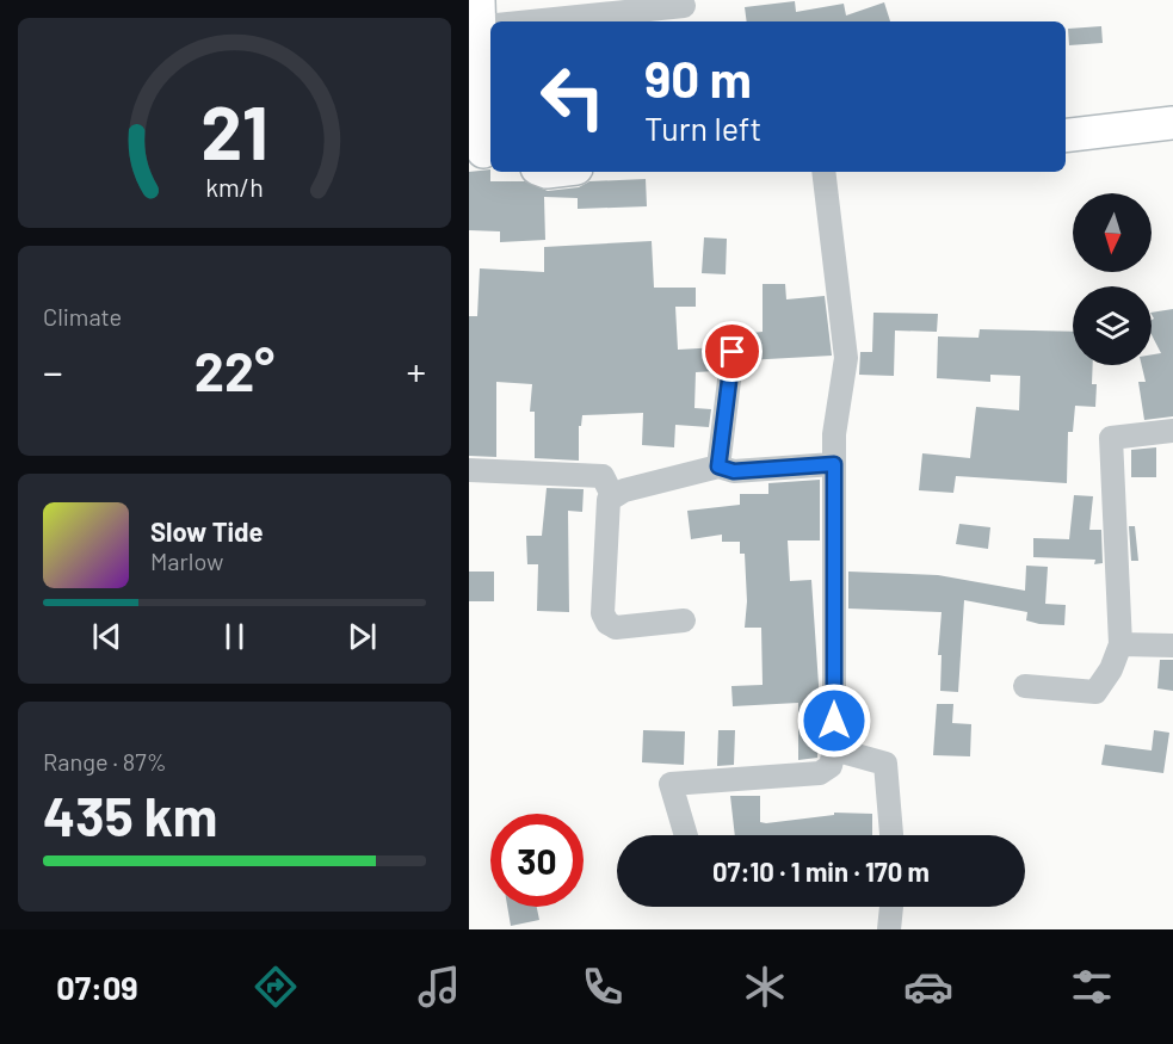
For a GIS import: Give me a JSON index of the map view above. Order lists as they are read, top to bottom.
{
  "north": "bottom",
  "page": {
    "turn": ["90 m", "Turn left"],
    "tile": [
      "Climate",
      ["Range · 87%", "435 km"]
    ],
    "heat": ["−", "22°", "+"],
    "song": ["Slow Tide", "Marlow"],
    "limit": "30",
    "trip": "07:10 · 1 min · 170 m",
    "tabs": "07:09",
    "gauge": ["21", "km/h"]
  }
}
